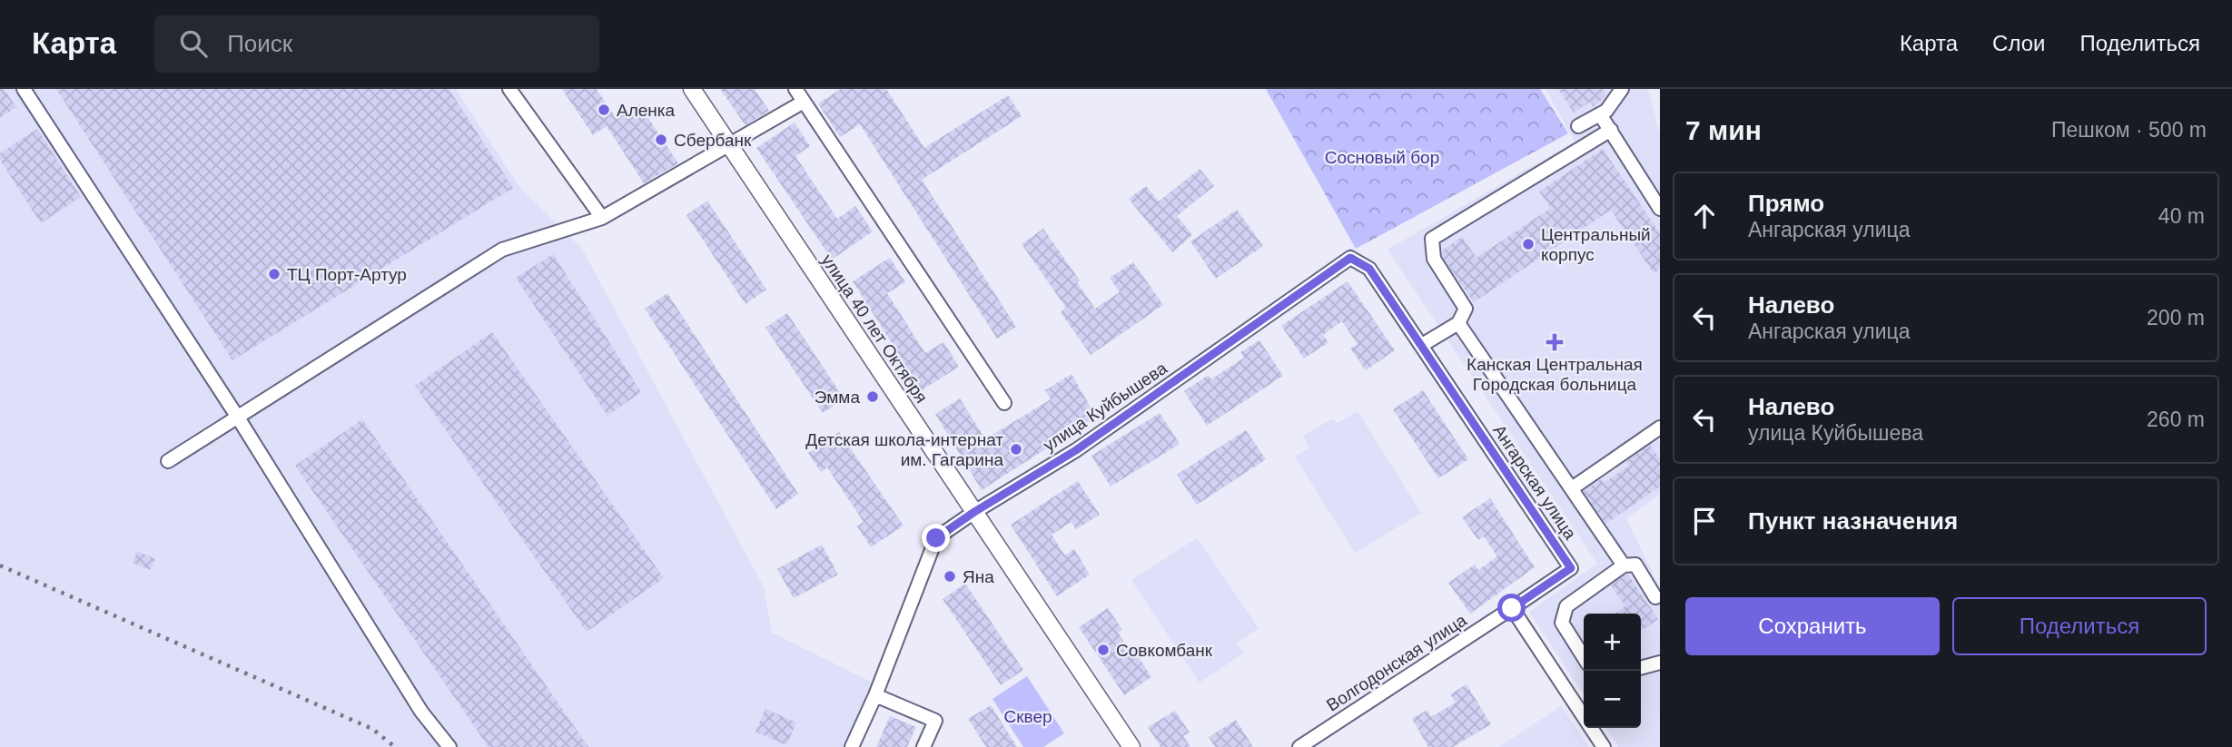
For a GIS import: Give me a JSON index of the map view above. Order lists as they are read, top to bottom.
{
  "streets": {
    "main road": ["улица 40 лет Октября"],
    "street": ["улица Куйбышева", "Ангарская улица", "Волгодонская улица"]
  },
  "crossings": [
    ["улица 40 лет Октября", "улица Куйбышева"],
    ["улица Куйбышева", "Ангарская улица"],
    ["Ангарская улица", "Волгодонская улица"]
  ],
  "parks": ["Сосновый бор", "Сквер"],
  "places": {
    "other": [
      "Аленка",
      "Сбербанк",
      "Центральный корпус",
      "ТЦ Порт-Артур",
      "Эмма",
      "Детская школа-интернат им. Гагарина",
      "Яна",
      "Совкомбанк"
    ],
    "health": ["Канская Центральная Городская больница"]
  },
  "page": {
    "header": "Карта",
    "search": "Поиск",
    "nav": ["Карта", "Слои", "Поделиться"],
    "heading": ["7 мин", "Пешком · 500 m"],
    "list": [
      ["Прямо", "Ангарская улица", "40 m"],
      ["Налево", "Ангарская улица", "200 m"],
      ["Налево", "улица Куйбышева", "260 m"],
      "Пункт назначения"
    ],
    "buttons": ["Сохранить", "Поделиться"],
    "map_buttons": ["+", "−"]
  }
}
